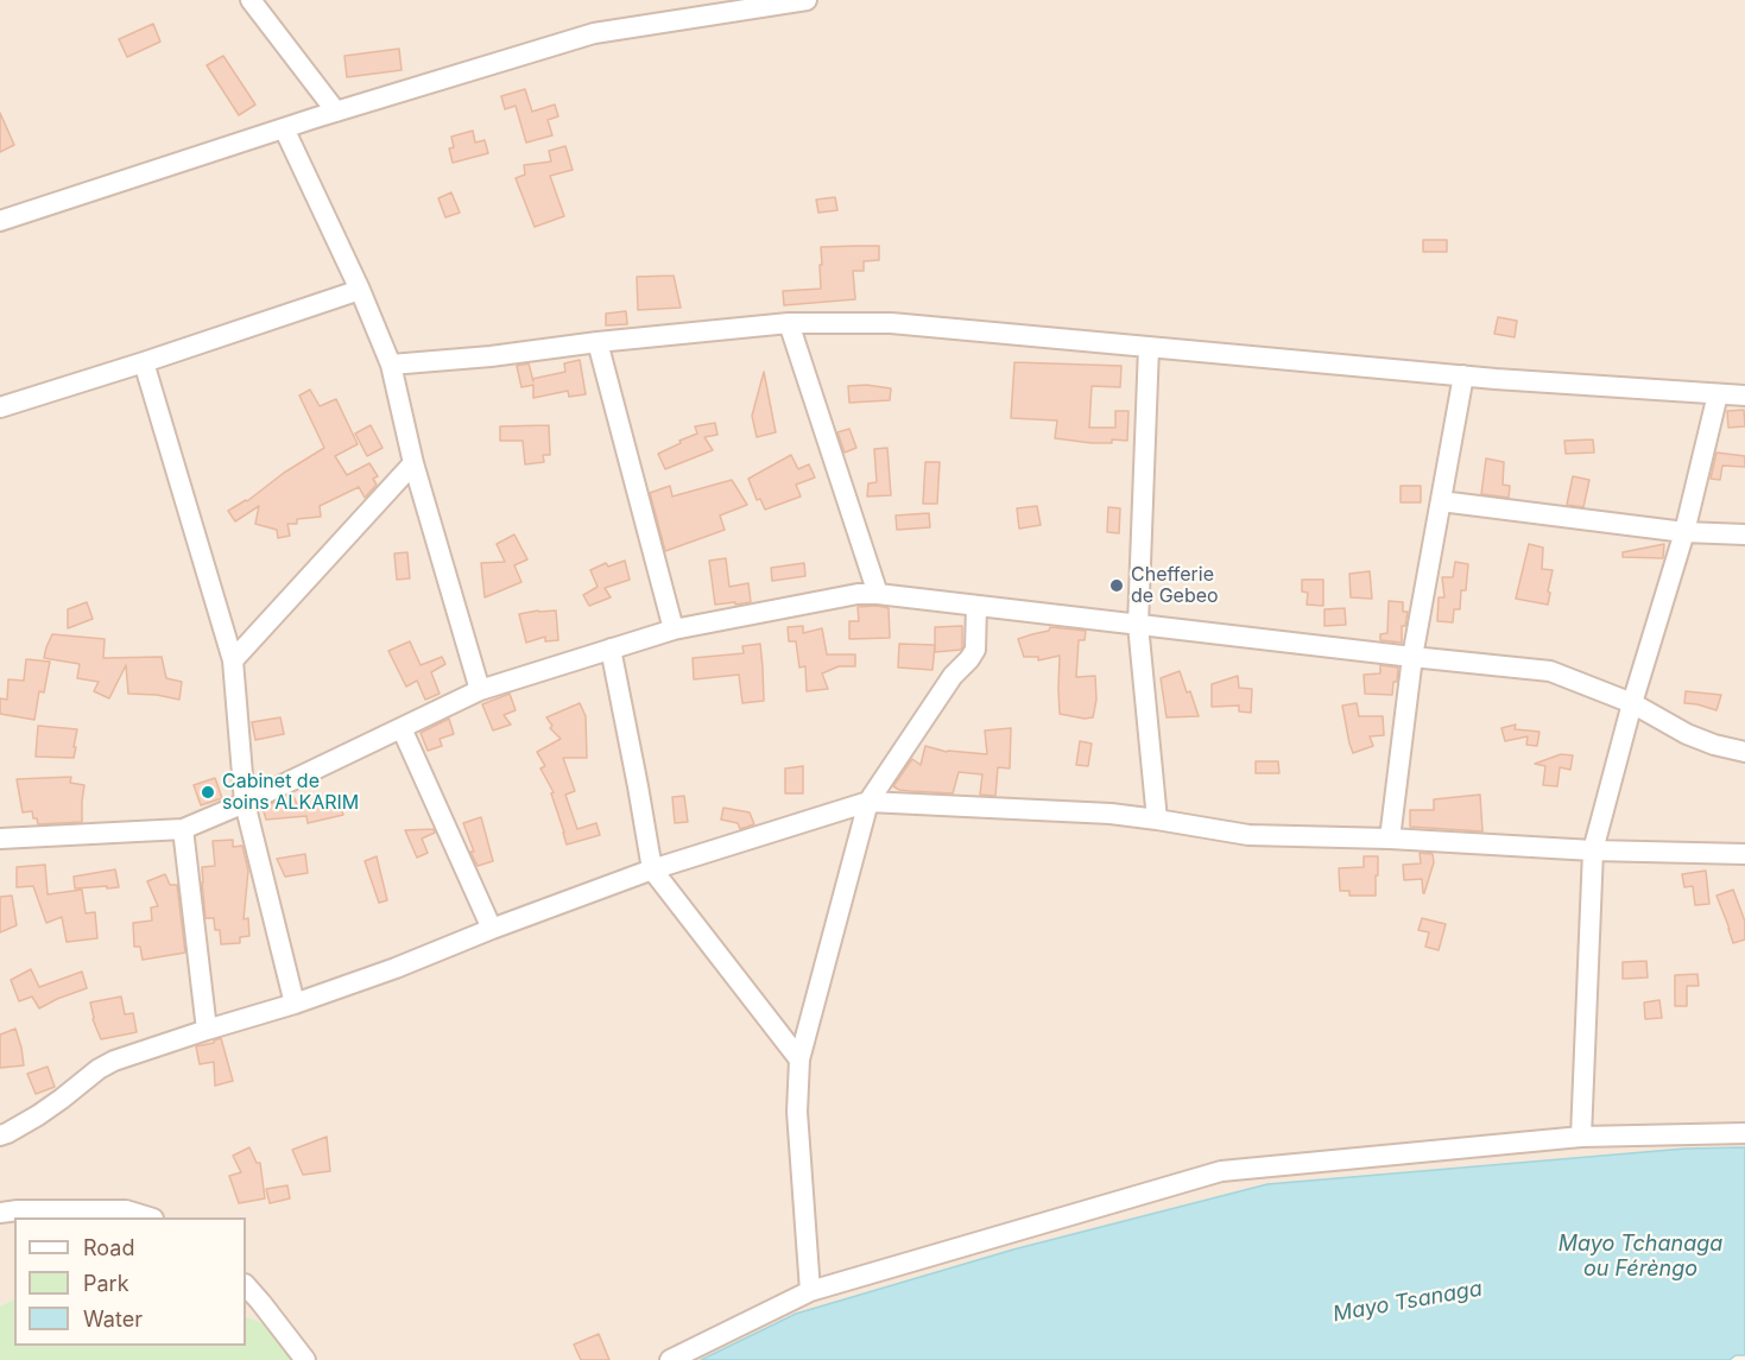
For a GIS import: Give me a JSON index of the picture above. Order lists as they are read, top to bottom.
{
  "water": ["Mayo Tchanaga ou Férèngo", "Mayo Tsanaga"],
  "places": ["Chefferie de Gebeo", "Cabinet de soins ALKARIM"],
  "legend": ["Road", "Park", "Water"]
}
